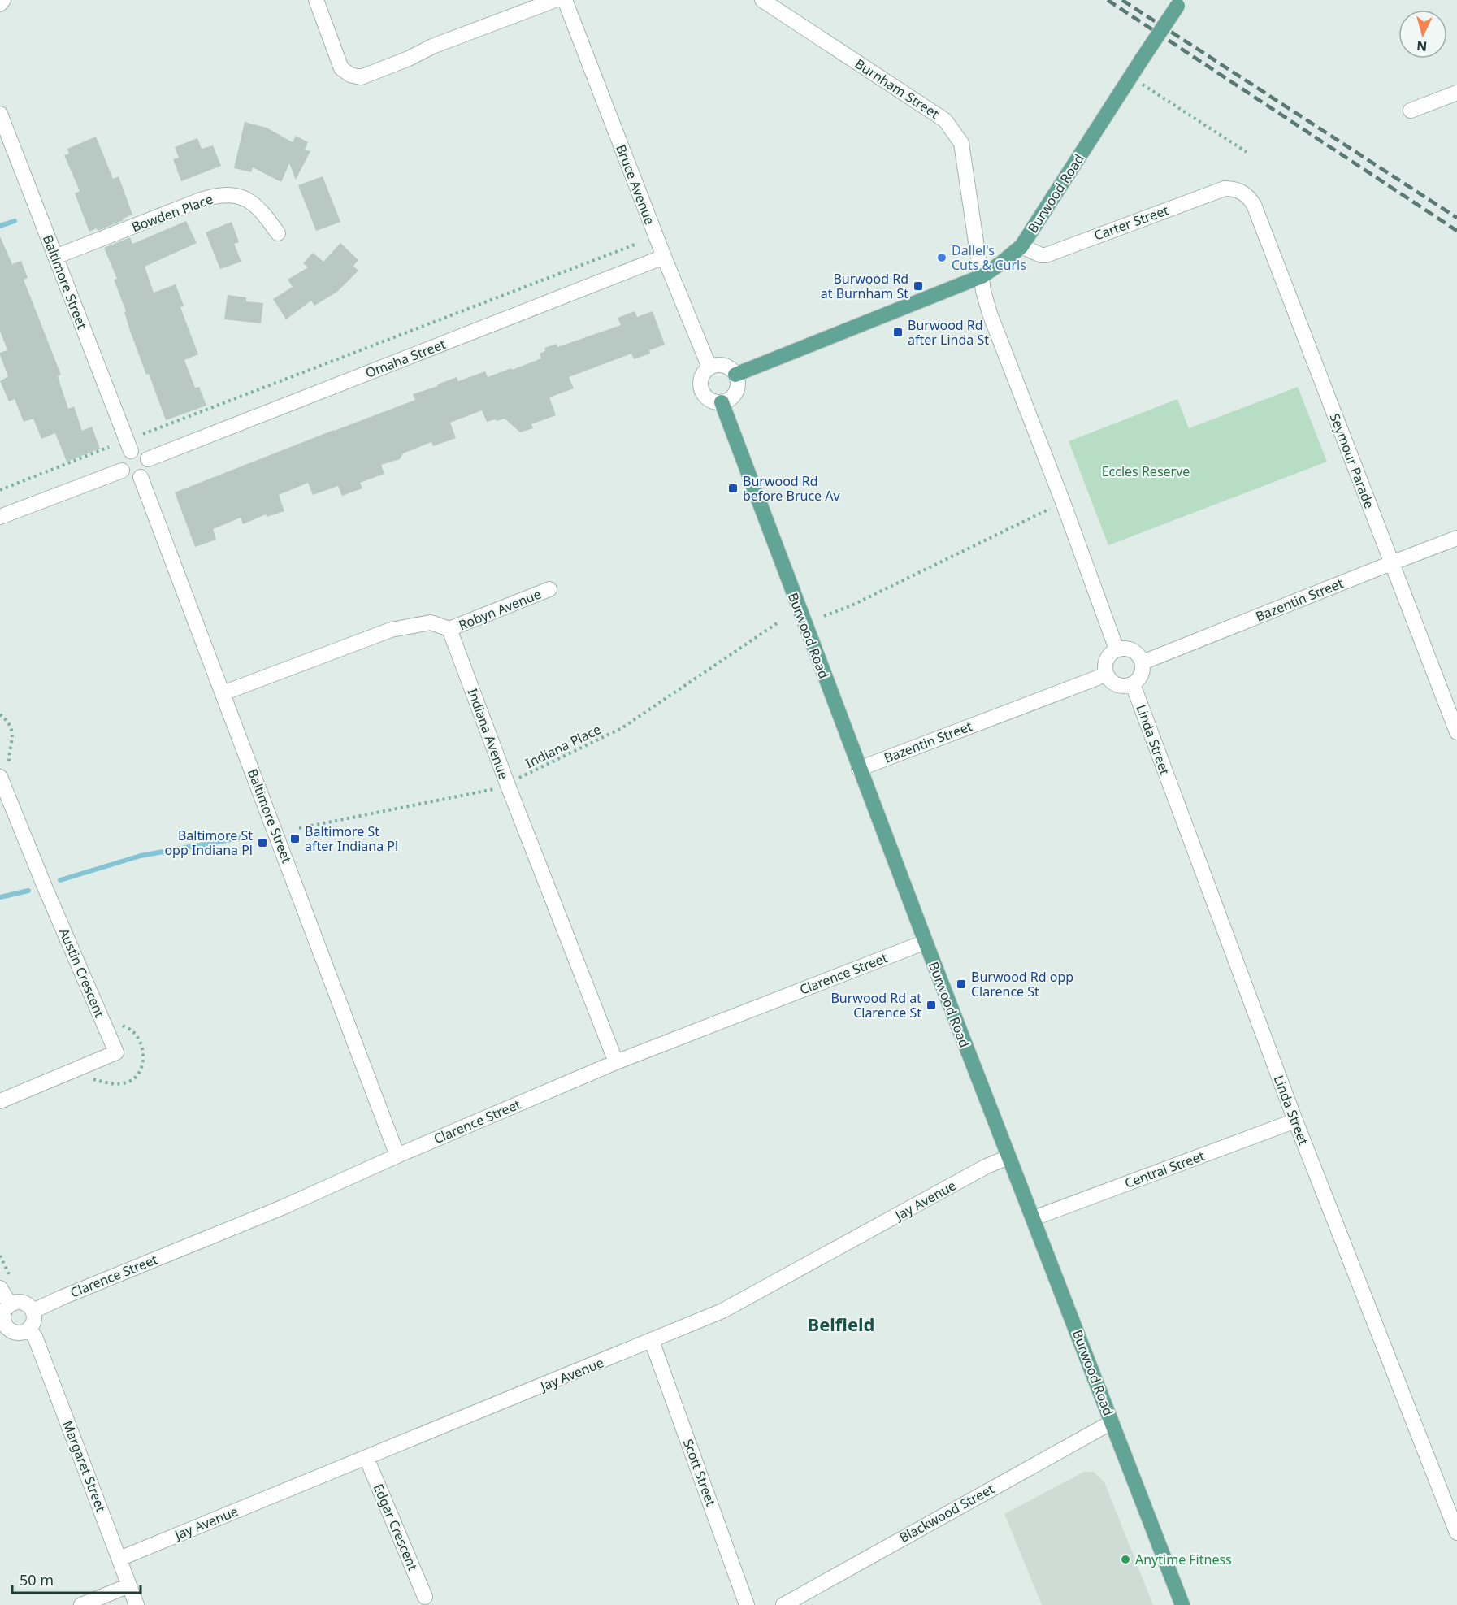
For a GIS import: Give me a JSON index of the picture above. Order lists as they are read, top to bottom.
{
  "streets": {
    "main road": ["Burwood Road"],
    "street": [
      "Burnham Street",
      "Bruce Avenue",
      "Bowden Place",
      "Carter Street",
      "Baltimore Street",
      "Omaha Street",
      "Seymour Parade",
      "Bazentin Street",
      "Robyn Avenue",
      "Indiana Avenue",
      "Linda Street",
      "Austin Crescent",
      "Clarence Street",
      "Central Street",
      "Jay Avenue",
      "Margaret Street",
      "Scott Street",
      "Blackwood Street",
      "Edgar Crescent"
    ],
    "path": ["Indiana Place"]
  },
  "crossings": [
    ["Burnham Street", "Burwood Road"],
    ["Bruce Avenue", "Burwood Road"],
    ["Bruce Avenue", "Omaha Street"],
    ["Burwood Road", "Carter Street"],
    ["Burwood Road", "Bazentin Street"],
    ["Burwood Road", "Clarence Street"],
    ["Burwood Road", "Central Street"],
    ["Burwood Road", "Jay Avenue"],
    ["Burwood Road", "Blackwood Street"],
    ["Bowden Place", "Baltimore Street"],
    ["Carter Street", "Seymour Parade"],
    ["Baltimore Street", "Omaha Street"],
    ["Baltimore Street", "Clarence Street"],
    ["Seymour Parade", "Bazentin Street"],
    ["Bazentin Street", "Linda Street"],
    ["Robyn Avenue", "Indiana Avenue"],
    ["Indiana Avenue", "Indiana Place"],
    ["Indiana Avenue", "Clarence Street"],
    ["Linda Street", "Central Street"],
    ["Clarence Street", "Margaret Street"],
    ["Jay Avenue", "Margaret Street"],
    ["Jay Avenue", "Scott Street"],
    ["Jay Avenue", "Edgar Crescent"]
  ],
  "districts": ["Belfield"],
  "parks": ["Eccles Reserve"],
  "places": {
    "other": ["Dallel's Cuts & Curls", "Anytime Fitness"],
    "transit": [
      "Burwood Rd at Burnham St",
      "Burwood Rd after Linda St",
      "Burwood Rd before Bruce Av",
      "Baltimore St after Indiana Pl",
      "Baltimore St opp Indiana Pl",
      "Burwood Rd opp Clarence St",
      "Burwood Rd at Clarence St"
    ]
  },
  "scale_bar": "50 m",
  "north": "bottom"
}
